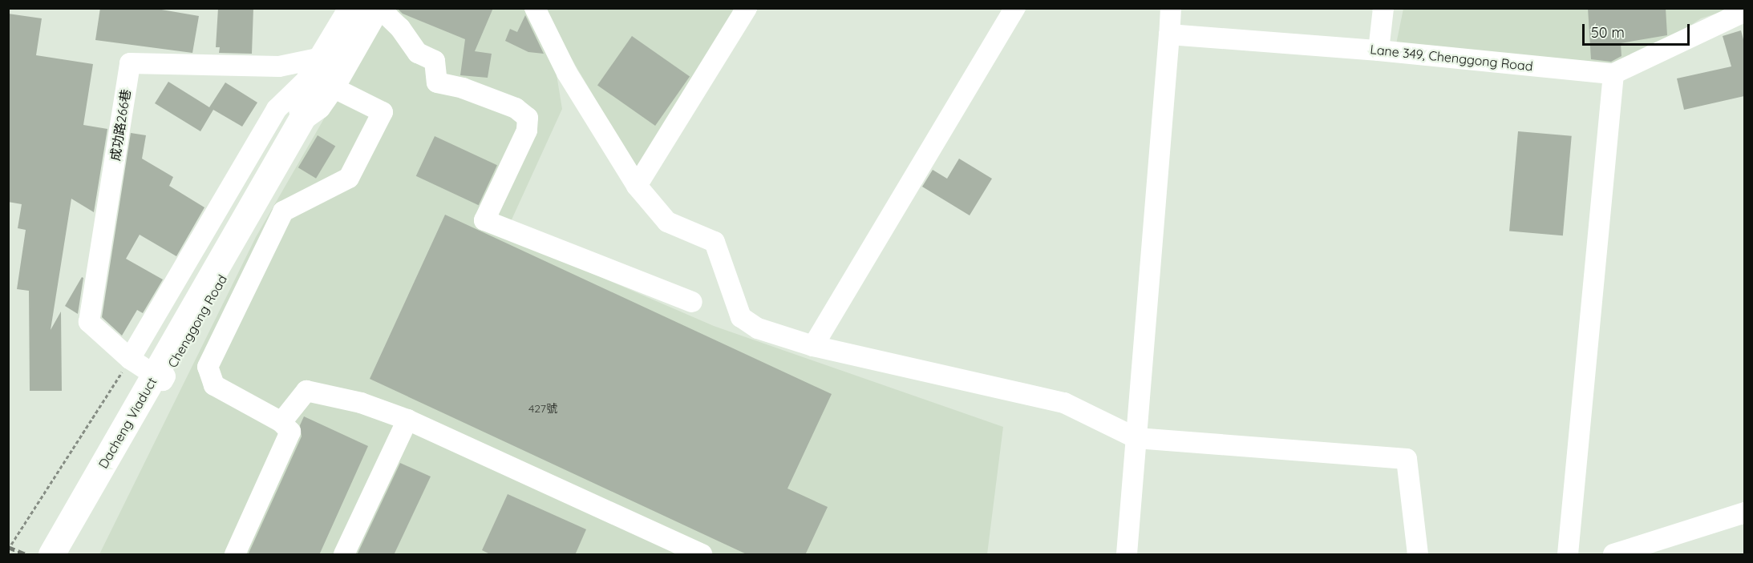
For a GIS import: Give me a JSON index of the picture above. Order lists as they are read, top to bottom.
{
  "streets": {
    "main road": ["Chenggong Road", "Dacheng Viaduct"],
    "street": ["Lane 349, Chenggong Road", "成功路266巷"]
  },
  "crossings": [
    ["成功路266巷", "Chenggong Road"],
    ["Chenggong Road", "Dacheng Viaduct"]
  ],
  "house_numbers": ["427號"],
  "scale_bar": "50 m"
}
